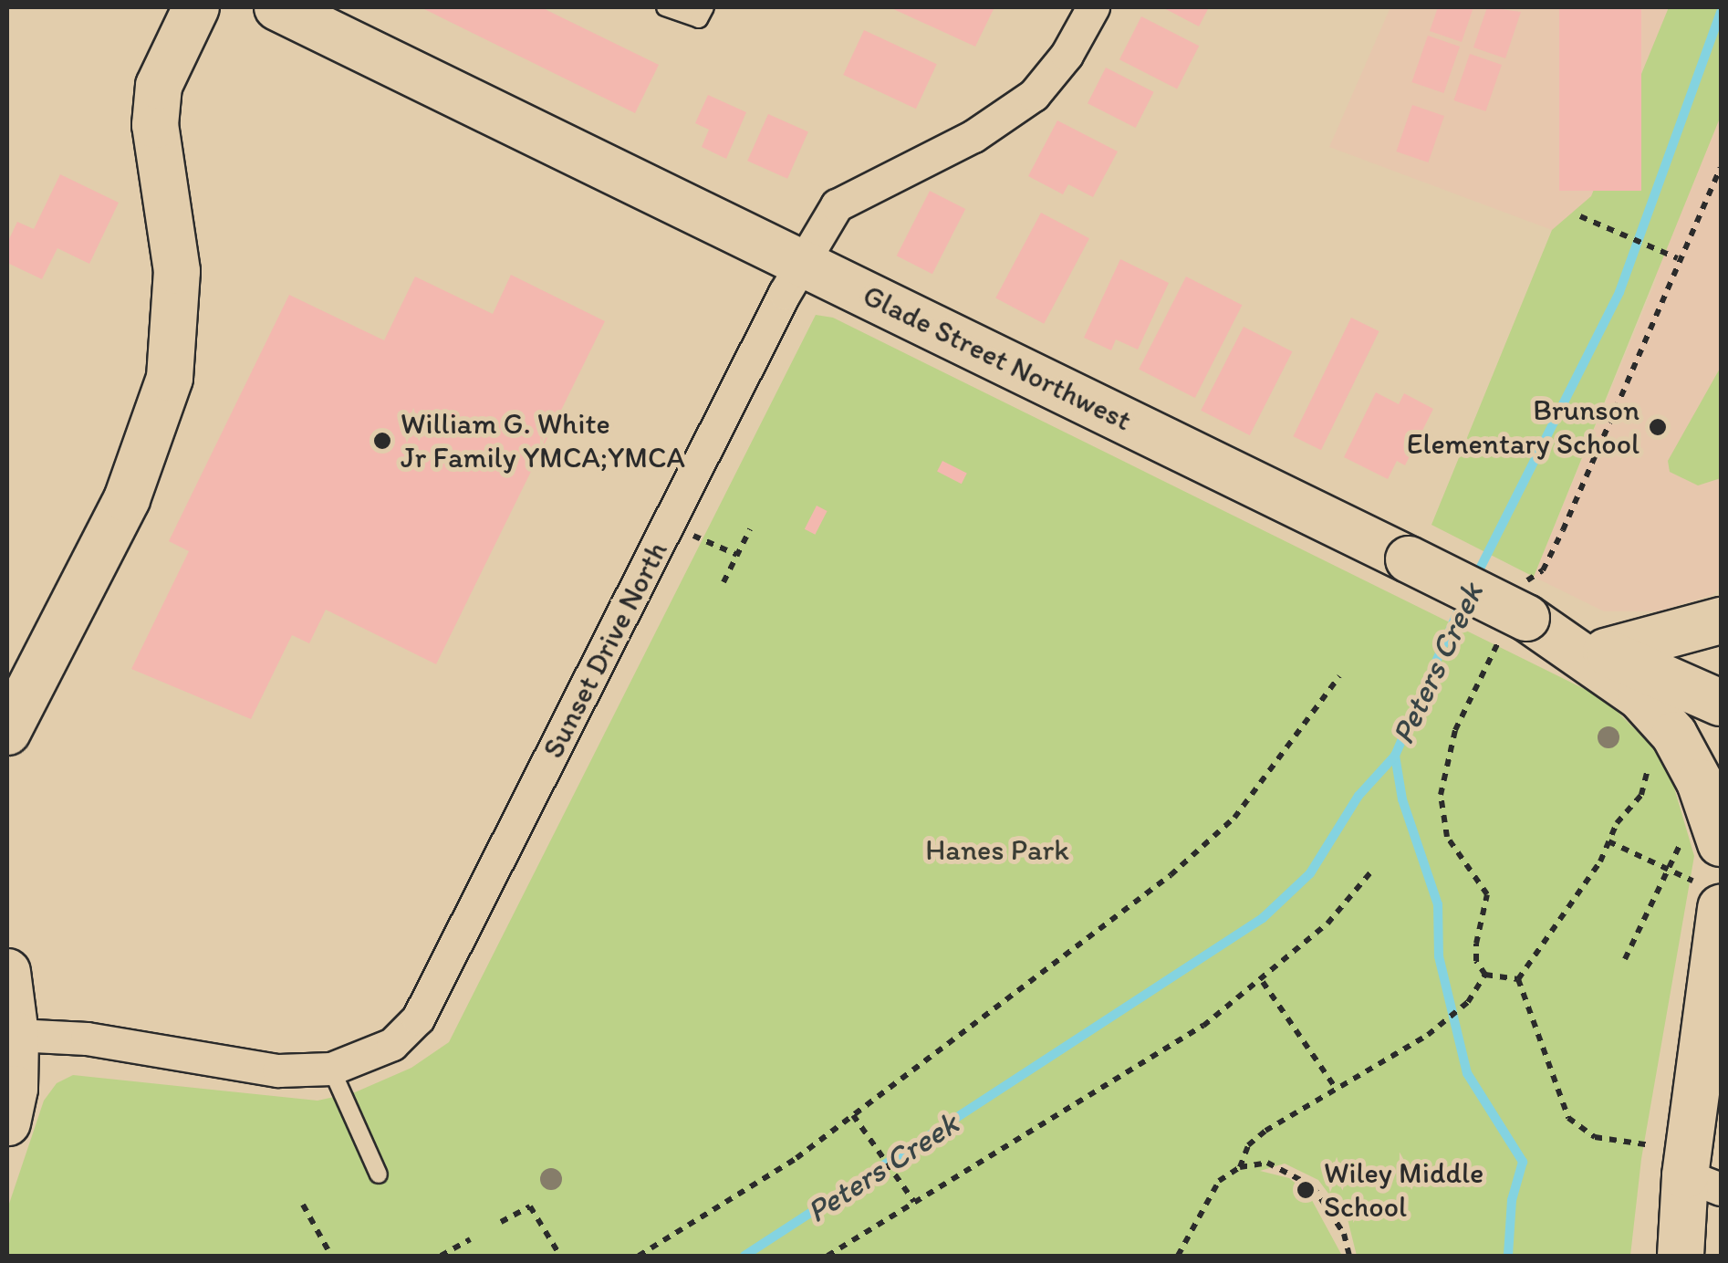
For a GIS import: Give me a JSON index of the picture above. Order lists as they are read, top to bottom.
{
  "streets": {
    "street": ["Glade Street Northwest", "Sunset Drive North"]
  },
  "crossings": [
    ["Glade Street Northwest", "Sunset Drive North"]
  ],
  "water": ["Peters Creek"],
  "parks": ["Hanes Park"],
  "places": ["Brunson Elementary School", "William G. White Jr Family YMCA;YMCA", "Wiley Middle School"]
}
